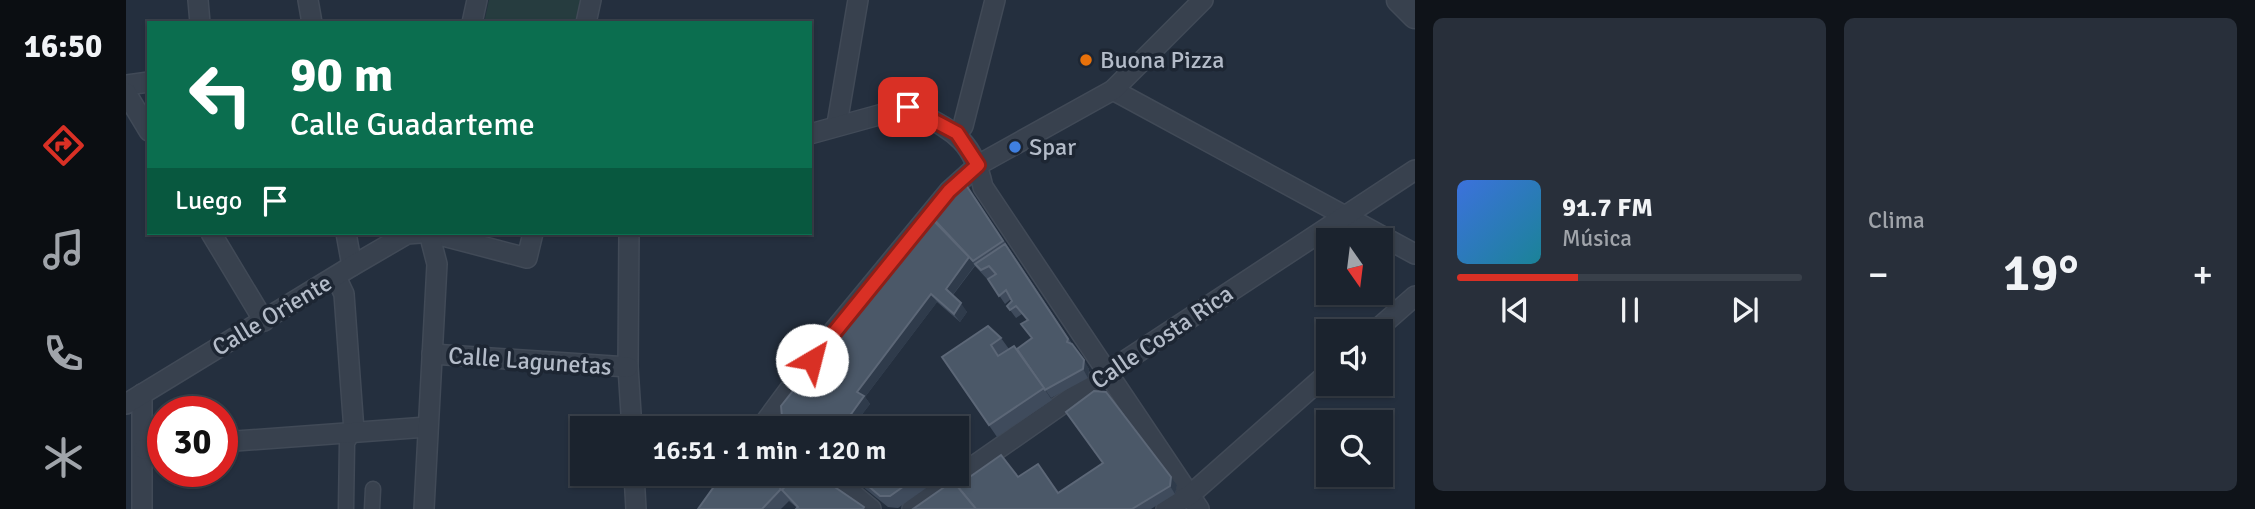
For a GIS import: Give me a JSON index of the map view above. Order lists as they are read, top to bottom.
{
  "streets": {
    "street": ["Calle Oriente", "Calle Costa Rica", "Calle Lagunetas"]
  },
  "places": ["Buona Pizza", "Spar"],
  "north": "bottom",
  "page": {
    "tabs": "16:50",
    "tile": "Clima",
    "turn": ["90 m", "Calle Guadarteme"],
    "then": "Luego",
    "song": ["91.7 FM", "Música"],
    "heat": ["−", "19°", "+"],
    "limit": "30",
    "trip": "16:51 · 1 min · 120 m"
  }
}
